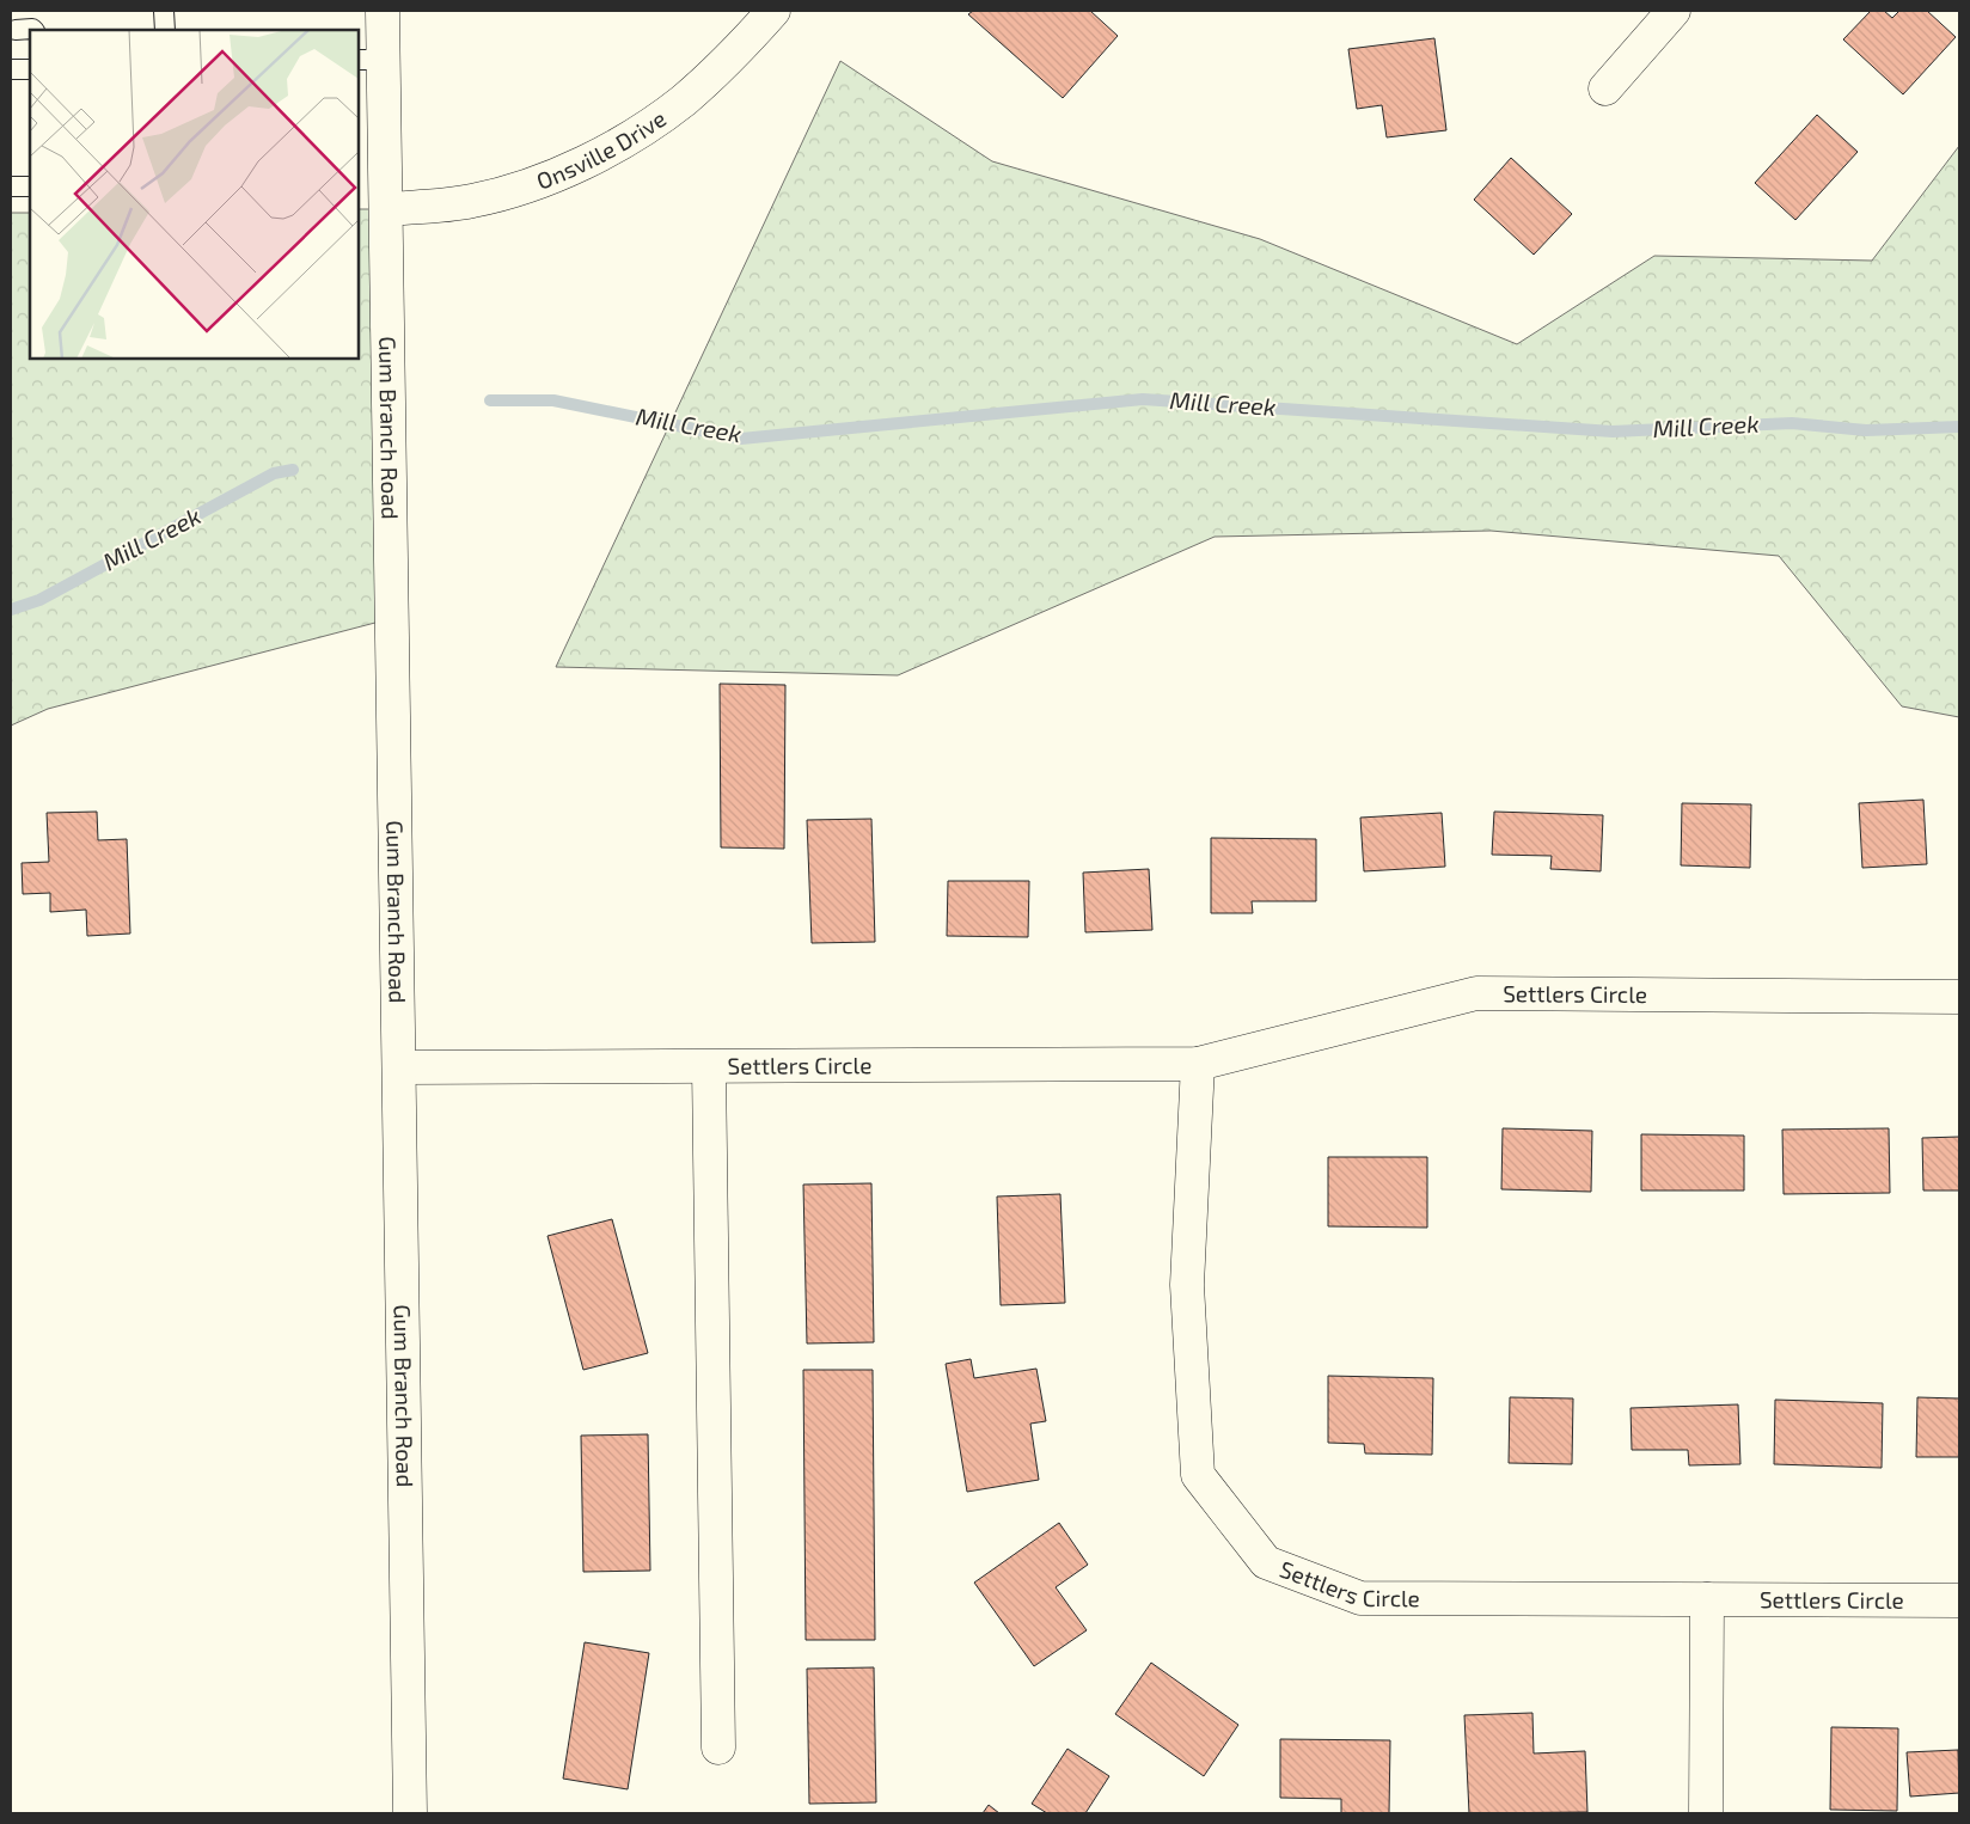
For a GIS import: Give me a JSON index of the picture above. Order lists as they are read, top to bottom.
{
  "streets": {
    "street": ["Onsville Drive", "Gum Branch Road", "Settlers Circle"]
  },
  "crossings": [
    ["Onsville Drive", "Gum Branch Road"],
    ["Gum Branch Road", "Settlers Circle"]
  ],
  "water": ["Mill Creek"]
}
